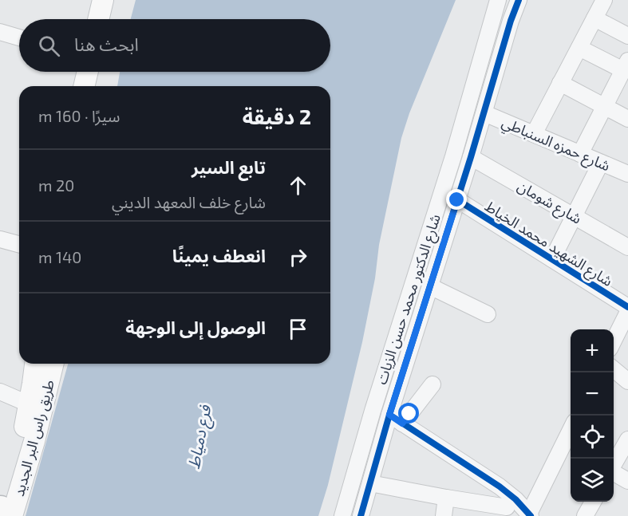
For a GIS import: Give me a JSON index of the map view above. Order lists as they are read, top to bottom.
{
  "streets": {
    "main road": ["طريق راس البر الجديد"],
    "street": [
      "شارع حمزه السنباطي",
      "شارع شومان",
      "شارع الشهيد محمد الخياط",
      "شارع الدكتور محمد حسن الزيات"
    ]
  },
  "crossings": [
    ["شارع حمزه السنباطي", "شارع الدكتور محمد حسن الزيات"],
    ["شارع شومان", "شارع الدكتور محمد حسن الزيات"],
    ["شارع الشهيد محمد الخياط", "شارع الدكتور محمد حسن الزيات"]
  ],
  "water": ["فرع دمياط"],
  "page": {
    "search": "ابحث هنا",
    "heading": ["2 دقيقة", "سيرًا · 160 m"],
    "list": [
      ["تابع السير", "شارع خلف المعهد الديني", "20 m"],
      ["انعطف يمينًا", "140 m"],
      "الوصول إلى الوجهة"
    ],
    "map_buttons": ["+", "−"]
  }
}
